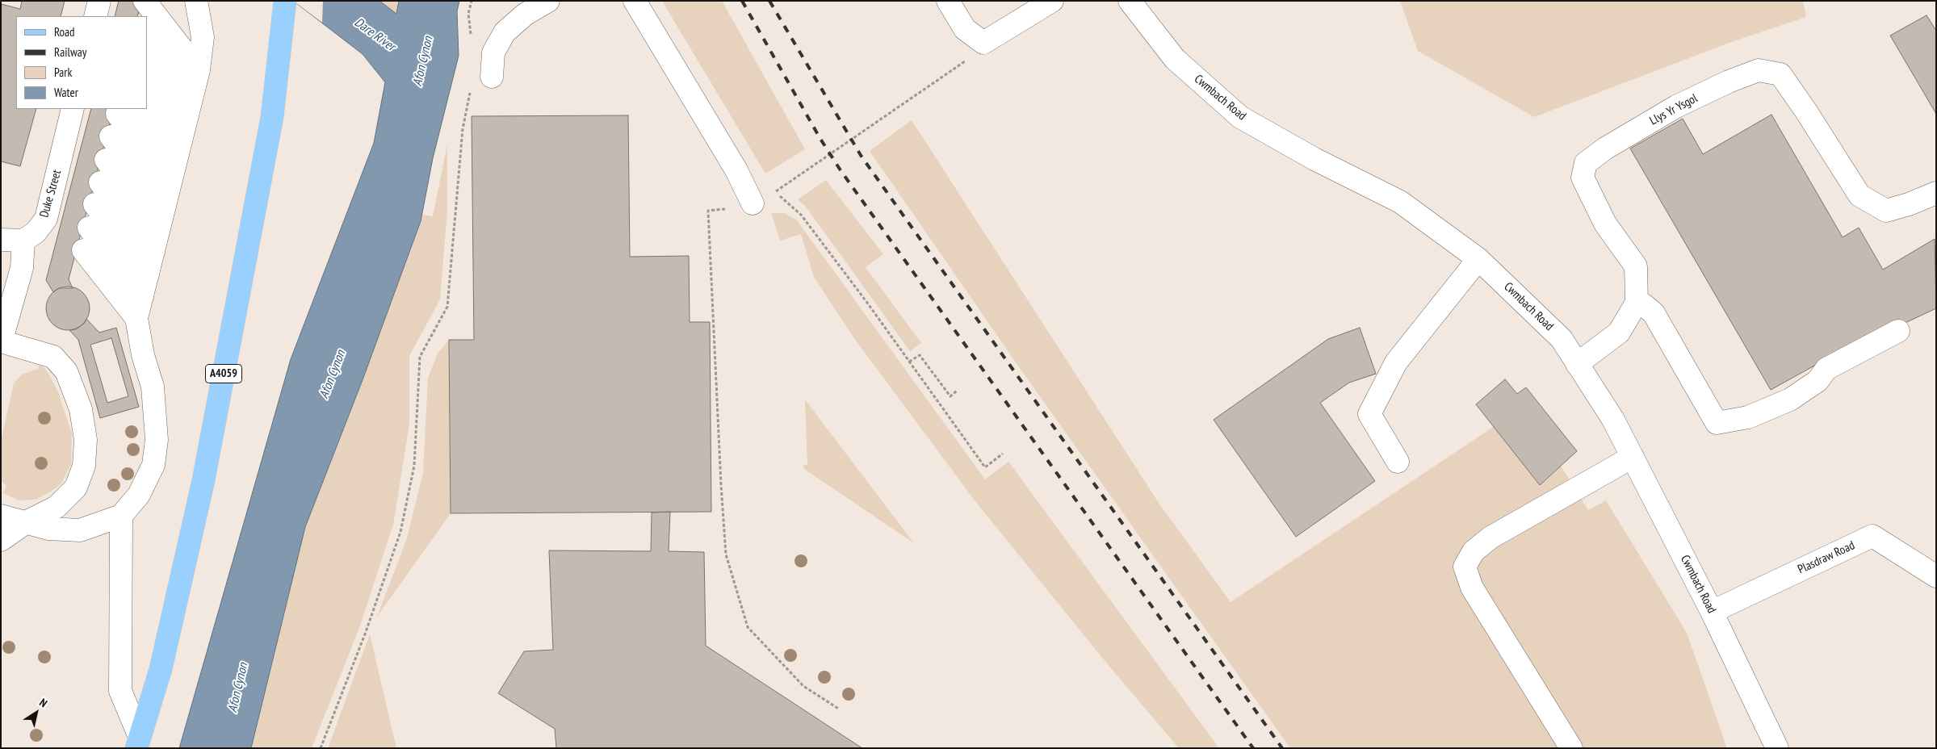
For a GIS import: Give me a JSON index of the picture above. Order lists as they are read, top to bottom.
{
  "streets": {
    "main road": ["A4059"],
    "street": [
      "Cwmbach Road",
      "Llys Yr Ysgol",
      "Duke Street",
      "Plasdraw Road"
    ]
  },
  "crossings": [
    ["Cwmbach Road", "Plasdraw Road"]
  ],
  "water": ["Dare River", "Afon Cynon"],
  "legend": [
    "Road",
    "Railway",
    "Park",
    "Water"
  ],
  "north": "top right"
}
